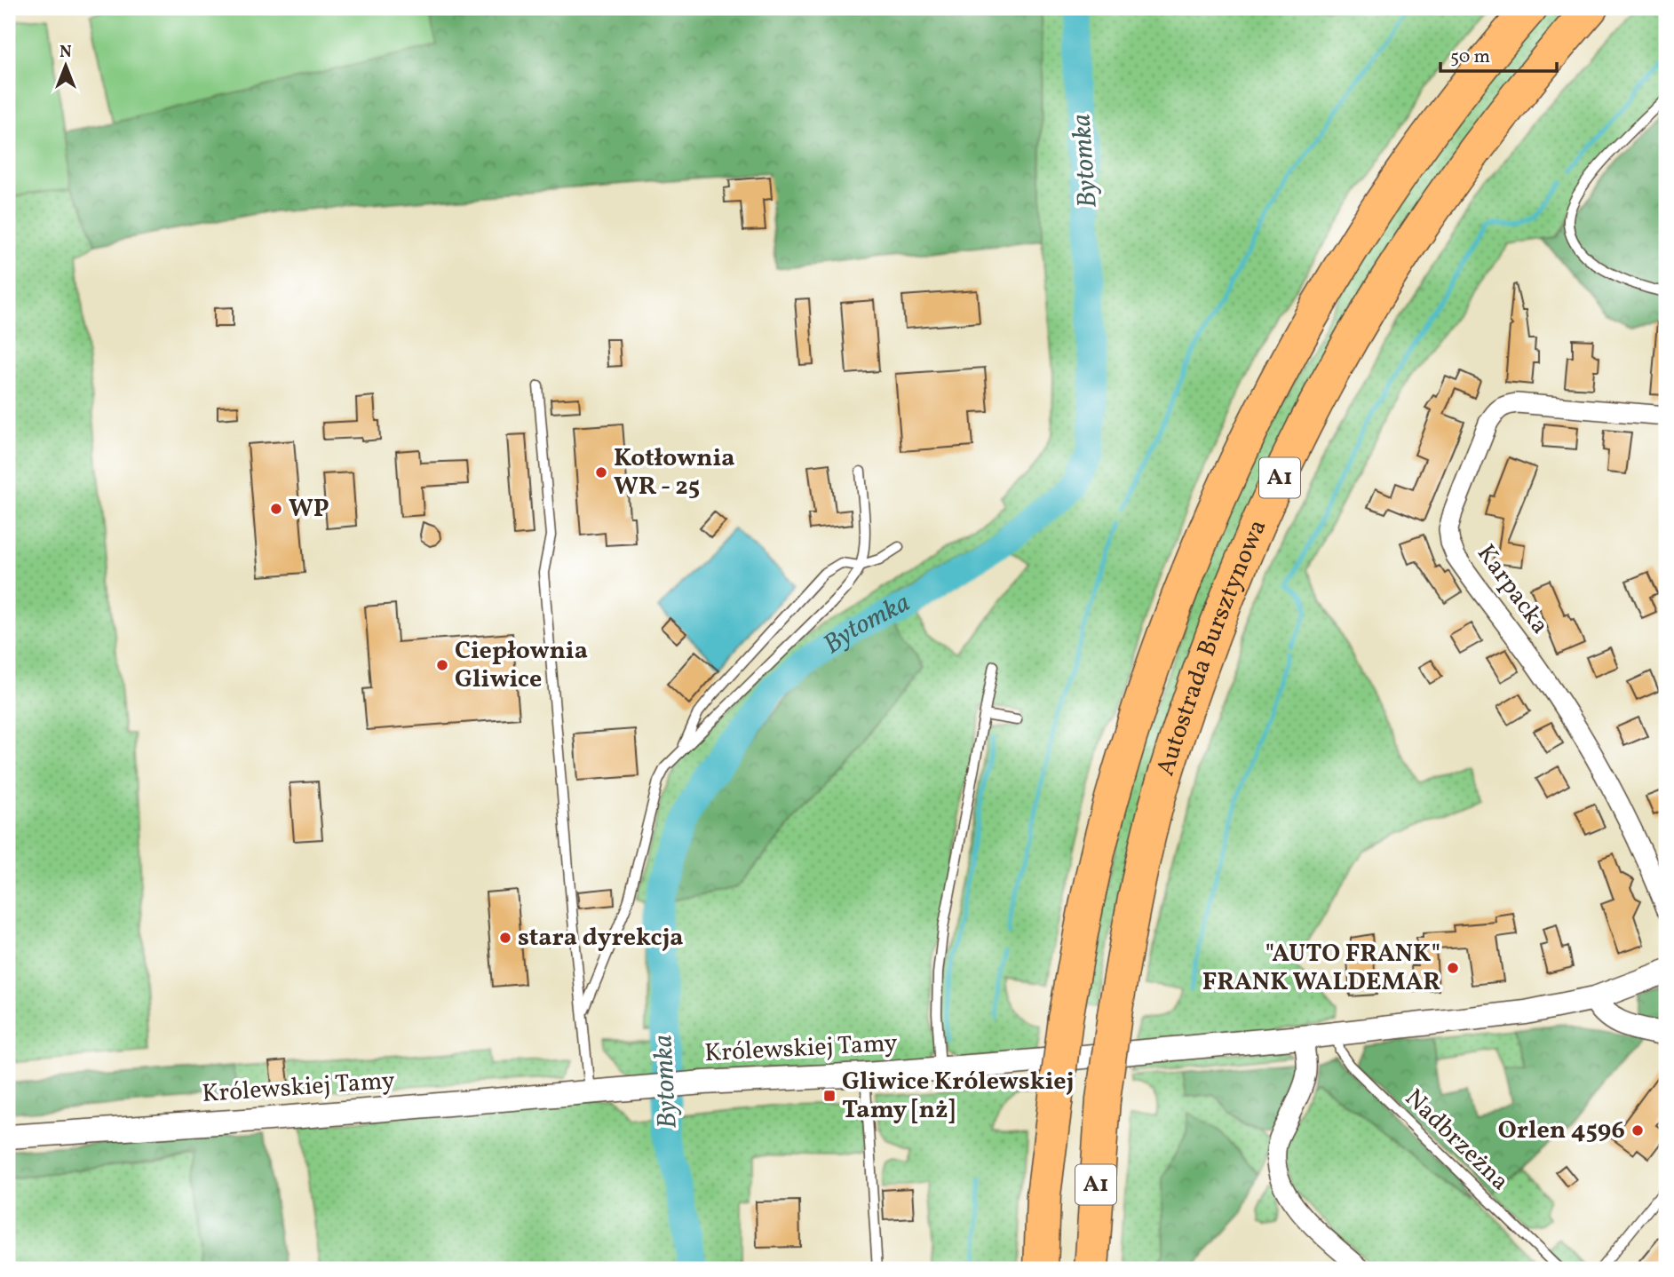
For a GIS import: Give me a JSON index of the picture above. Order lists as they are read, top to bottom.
{
  "streets": {
    "highway": ["A1", "Autostrada Bursztynowa"],
    "street": ["Karpacka", "Królewskiej Tamy"],
    "lane": ["Nadbrzeżna"]
  },
  "crossings": [
    ["Królewskiej Tamy", "Nadbrzeżna"]
  ],
  "water": ["Bytomka"],
  "places": {
    "other": [
      "Kotłownia WR - 25",
      "WP",
      "Ciepłownia Gliwice",
      "stara dyrekcja",
      "\"AUTO FRANK\" FRANK WALDEMAR",
      "Orlen 4596"
    ],
    "transit": ["Gliwice Królewskiej Tamy [nż]"]
  },
  "scale_bar": "50 m",
  "north": "top"
}
